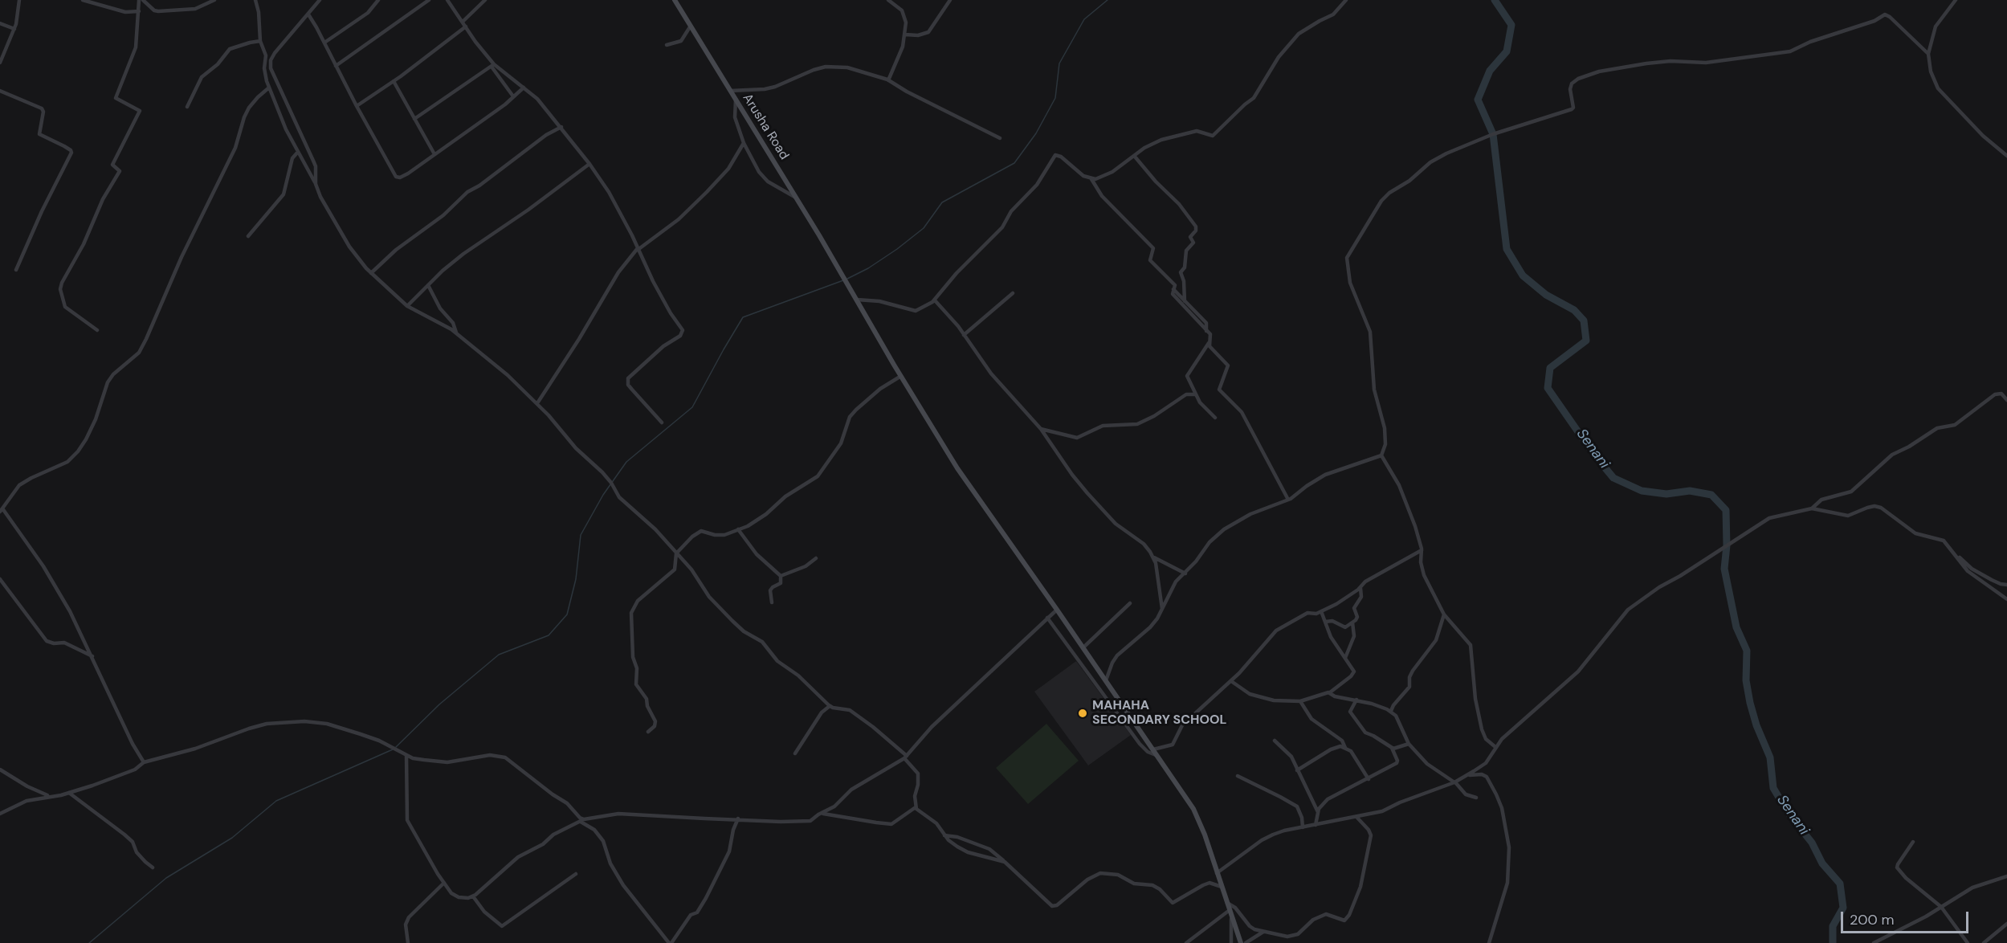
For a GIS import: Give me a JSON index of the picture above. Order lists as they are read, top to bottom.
{
  "streets": {
    "main road": ["Arusha Road"]
  },
  "water": ["Senani"],
  "places": ["MAHAHA SECONDARY SCHOOL"],
  "scale_bar": "200 m"
}
